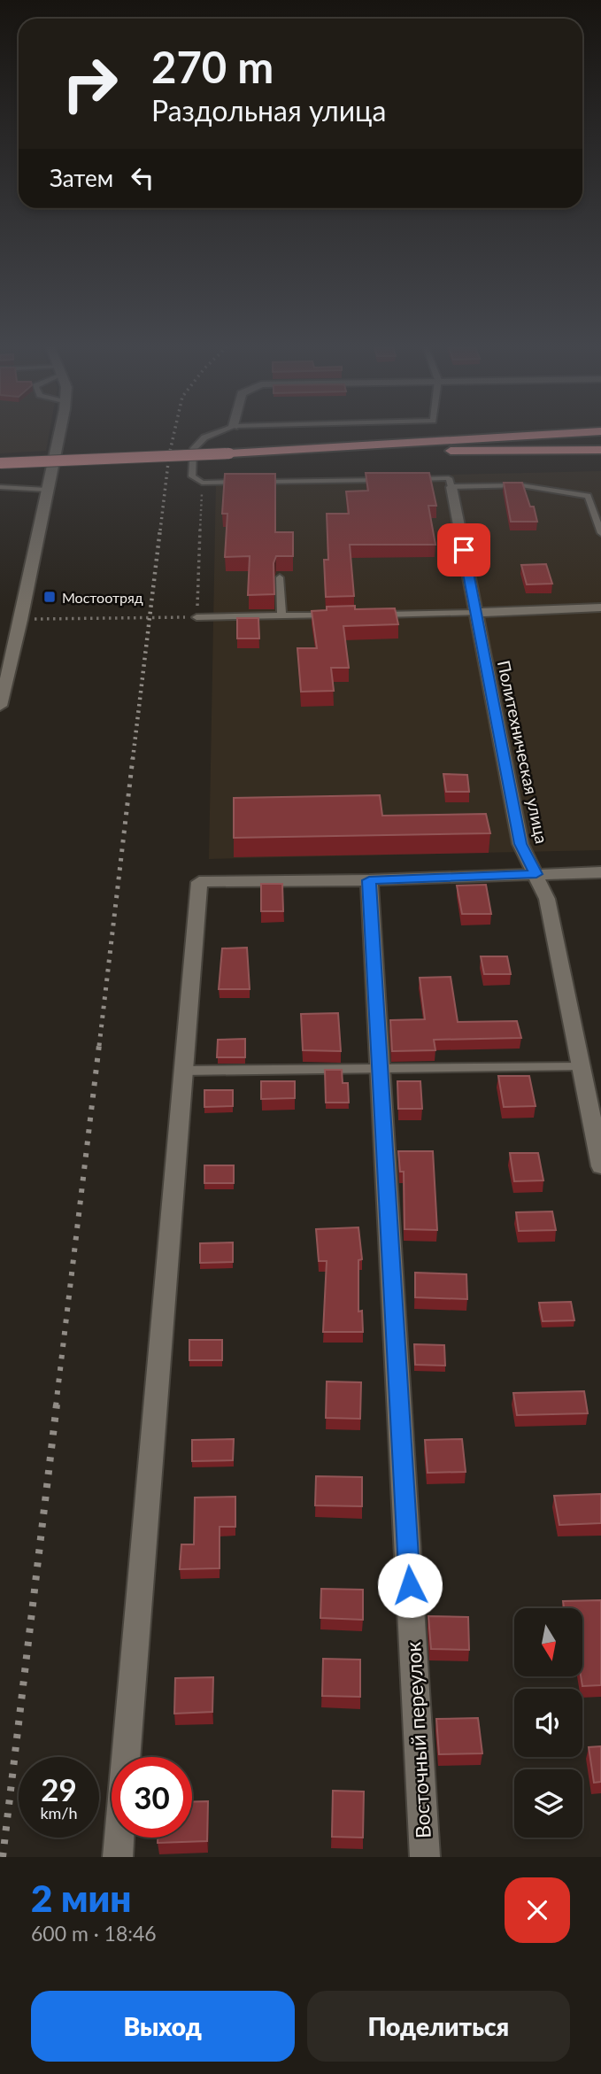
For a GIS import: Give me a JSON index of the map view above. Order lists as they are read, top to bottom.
{
  "streets": {
    "street": ["Политехническая улица", "Восточный переулок"]
  },
  "places": {
    "transit": ["Мостоотряд"]
  },
  "north": "bottom",
  "page": {
    "turn": ["270 m", "Раздольная улица"],
    "then": "Затем",
    "speed": "29 km/h",
    "limit": "30",
    "heading": ["2 мин", "600 m · 18:46"],
    "buttons": ["Выход", "Поделиться"]
  }
}
